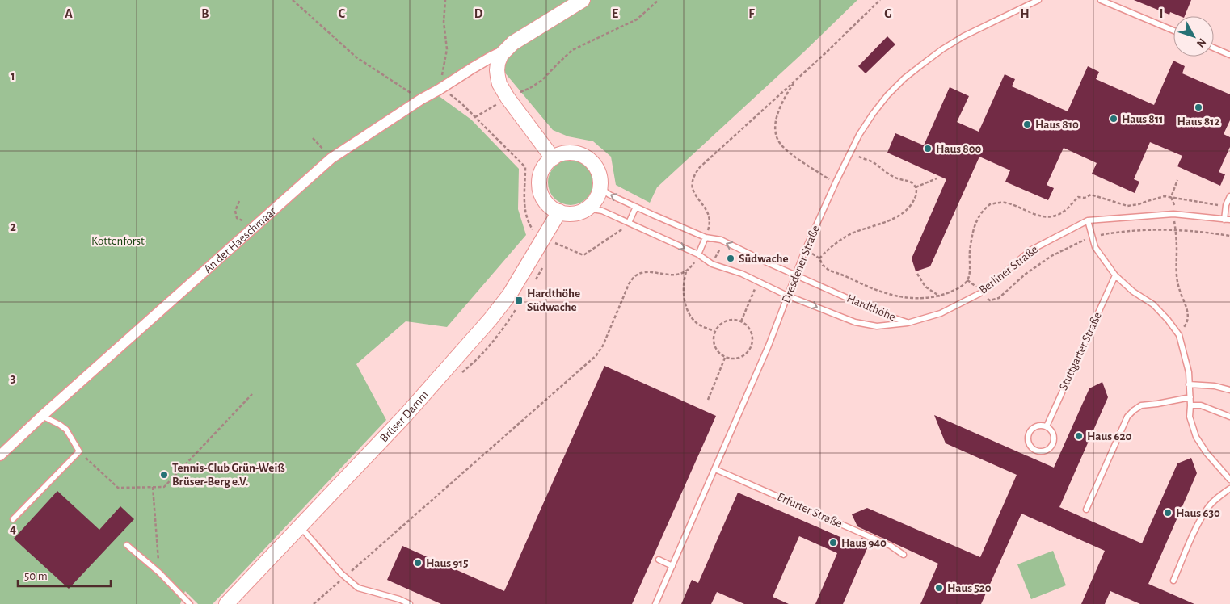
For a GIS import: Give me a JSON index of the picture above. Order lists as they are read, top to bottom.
{
  "streets": {
    "street": ["An der Haeschmaar", "Brüser Damm"],
    "lane": [
      "Dresdener Straße",
      "Berliner Straße",
      "Hardthöhe",
      "Stuttgarter Straße",
      "Erfurter Straße"
    ]
  },
  "crossings": [
    ["Dresdener Straße", "Hardthöhe"],
    ["Dresdener Straße", "Erfurter Straße"],
    ["Berliner Straße", "Hardthöhe"],
    ["Hardthöhe", "Brüser Damm"]
  ],
  "parks": ["Kottenforst"],
  "places": {
    "other": [
      "Haus 812",
      "Haus 811",
      "Haus 810",
      "Haus 800",
      "Südwache",
      "Haus 620",
      "Tennis-Club Grün-Weiß Brüser-Berg e.V.",
      "Haus 630",
      "Haus 940",
      "Haus 915",
      "Haus 520"
    ],
    "transit": ["Hardthöhe Südwache"]
  },
  "scale_bar": "50 m",
  "north": "bottom right",
  "grid": {
    "columns": [
      "A",
      "B",
      "C",
      "D",
      "E",
      "F",
      "G",
      "H",
      "I"
    ],
    "rows": [
      "1",
      "2",
      "3",
      "4"
    ]
  }
}
